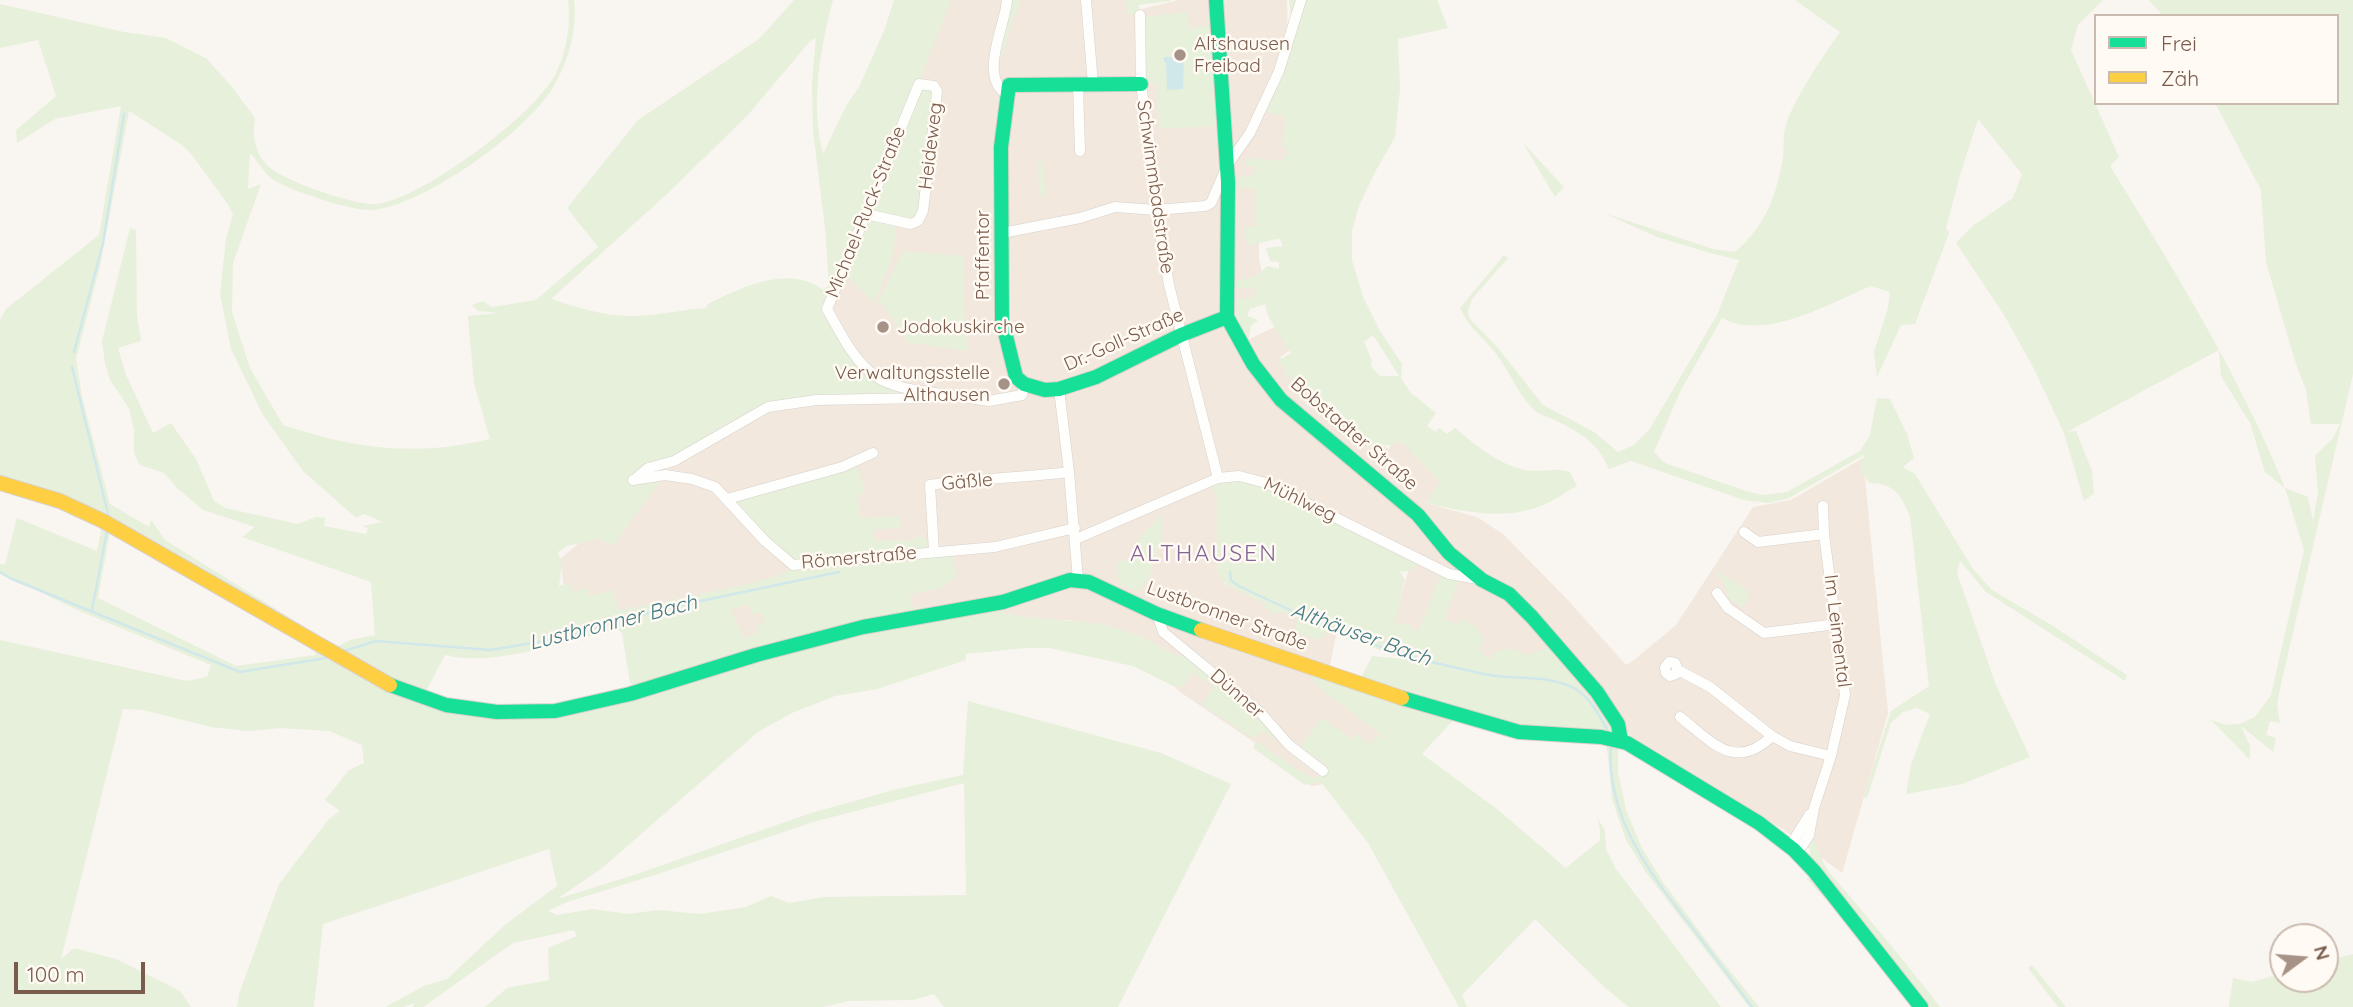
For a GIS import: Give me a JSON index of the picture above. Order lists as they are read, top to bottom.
{
  "streets": {
    "street": [
      "Heideweg",
      "Schwimmbadstraße",
      "Michael-Ruck-Straße",
      "Pfaffentor",
      "Dr.-Goll-Straße",
      "Bobstadter Straße",
      "Gäßle",
      "Mühlweg",
      "Römerstraße",
      "Lustbronner Straße",
      "Im Leimental",
      "Dünner"
    ]
  },
  "crossings": [
    ["Heideweg", "Michael-Ruck-Straße"],
    ["Schwimmbadstraße", "Michael-Ruck-Straße"],
    ["Schwimmbadstraße", "Pfaffentor"],
    ["Schwimmbadstraße", "Dr.-Goll-Straße"],
    ["Schwimmbadstraße", "Mühlweg"],
    ["Michael-Ruck-Straße", "Pfaffentor"],
    ["Michael-Ruck-Straße", "Dr.-Goll-Straße"],
    ["Michael-Ruck-Straße", "Römerstraße"],
    ["Pfaffentor", "Dr.-Goll-Straße"],
    ["Dr.-Goll-Straße", "Bobstadter Straße"],
    ["Dr.-Goll-Straße", "Gäßle"],
    ["Dr.-Goll-Straße", "Mühlweg"],
    ["Dr.-Goll-Straße", "Römerstraße"],
    ["Dr.-Goll-Straße", "Lustbronner Straße"],
    ["Bobstadter Straße", "Mühlweg"],
    ["Bobstadter Straße", "Lustbronner Straße"],
    ["Gäßle", "Römerstraße"],
    ["Mühlweg", "Römerstraße"],
    ["Lustbronner Straße", "Dünner"]
  ],
  "districts": ["ALTHAUSEN"],
  "water": ["Lustbronner Bach", "Althäuser Bach"],
  "places": ["Altshausen Freibad", "Jodokuskirche", "Verwaltungsstelle Althausen"],
  "legend": ["Frei", "Zäh"],
  "scale_bar": "100 m",
  "north": "right"
}
